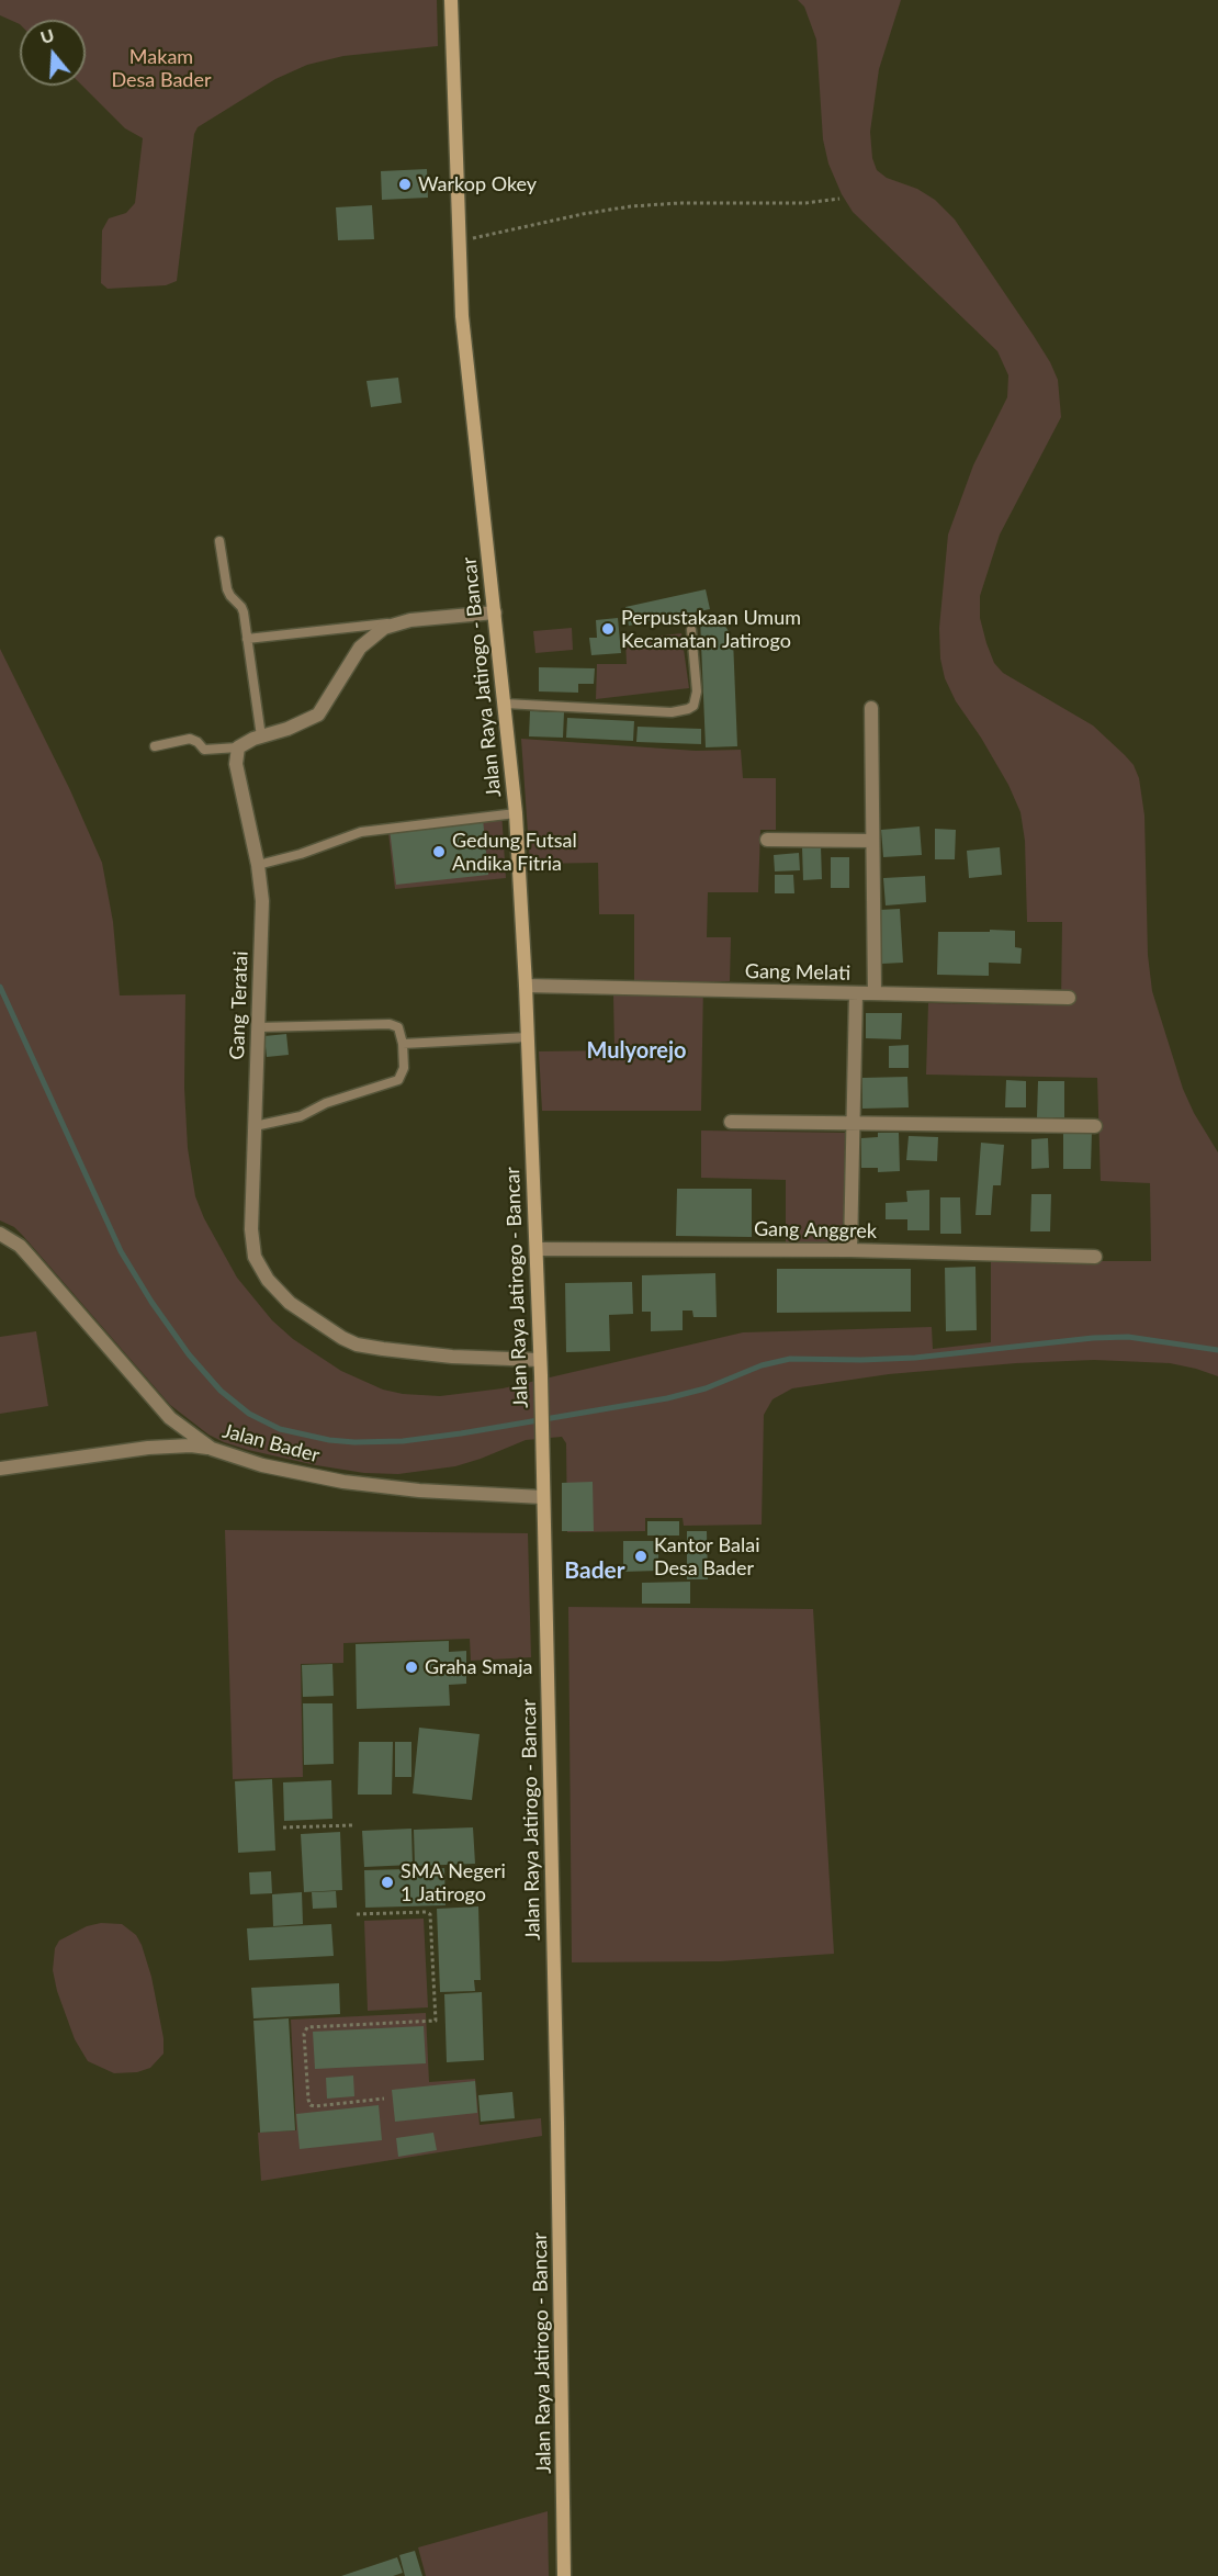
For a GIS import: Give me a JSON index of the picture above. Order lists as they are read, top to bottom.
{
  "streets": {
    "main road": ["Jalan Raya Jatirogo - Bancar"],
    "street": [
      "Gang Melati",
      "Gang Teratai",
      "Gang Anggrek",
      "Jalan Bader"
    ]
  },
  "crossings": [
    ["Jalan Raya Jatirogo - Bancar", "Gang Melati"],
    ["Jalan Raya Jatirogo - Bancar", "Gang Teratai"],
    ["Jalan Raya Jatirogo - Bancar", "Gang Anggrek"],
    ["Jalan Raya Jatirogo - Bancar", "Jalan Bader"]
  ],
  "districts": ["Mulyorejo", "Bader"],
  "parks": ["Makam Desa Bader"],
  "places": [
    "Warkop Okey",
    "Perpustakaan Umum Kecamatan Jatirogo",
    "Gedung Futsal Andika Fitria",
    "Kantor Balai Desa Bader",
    "Graha Smaja",
    "SMA Negeri 1 Jatirogo"
  ],
  "north": "top"
}
